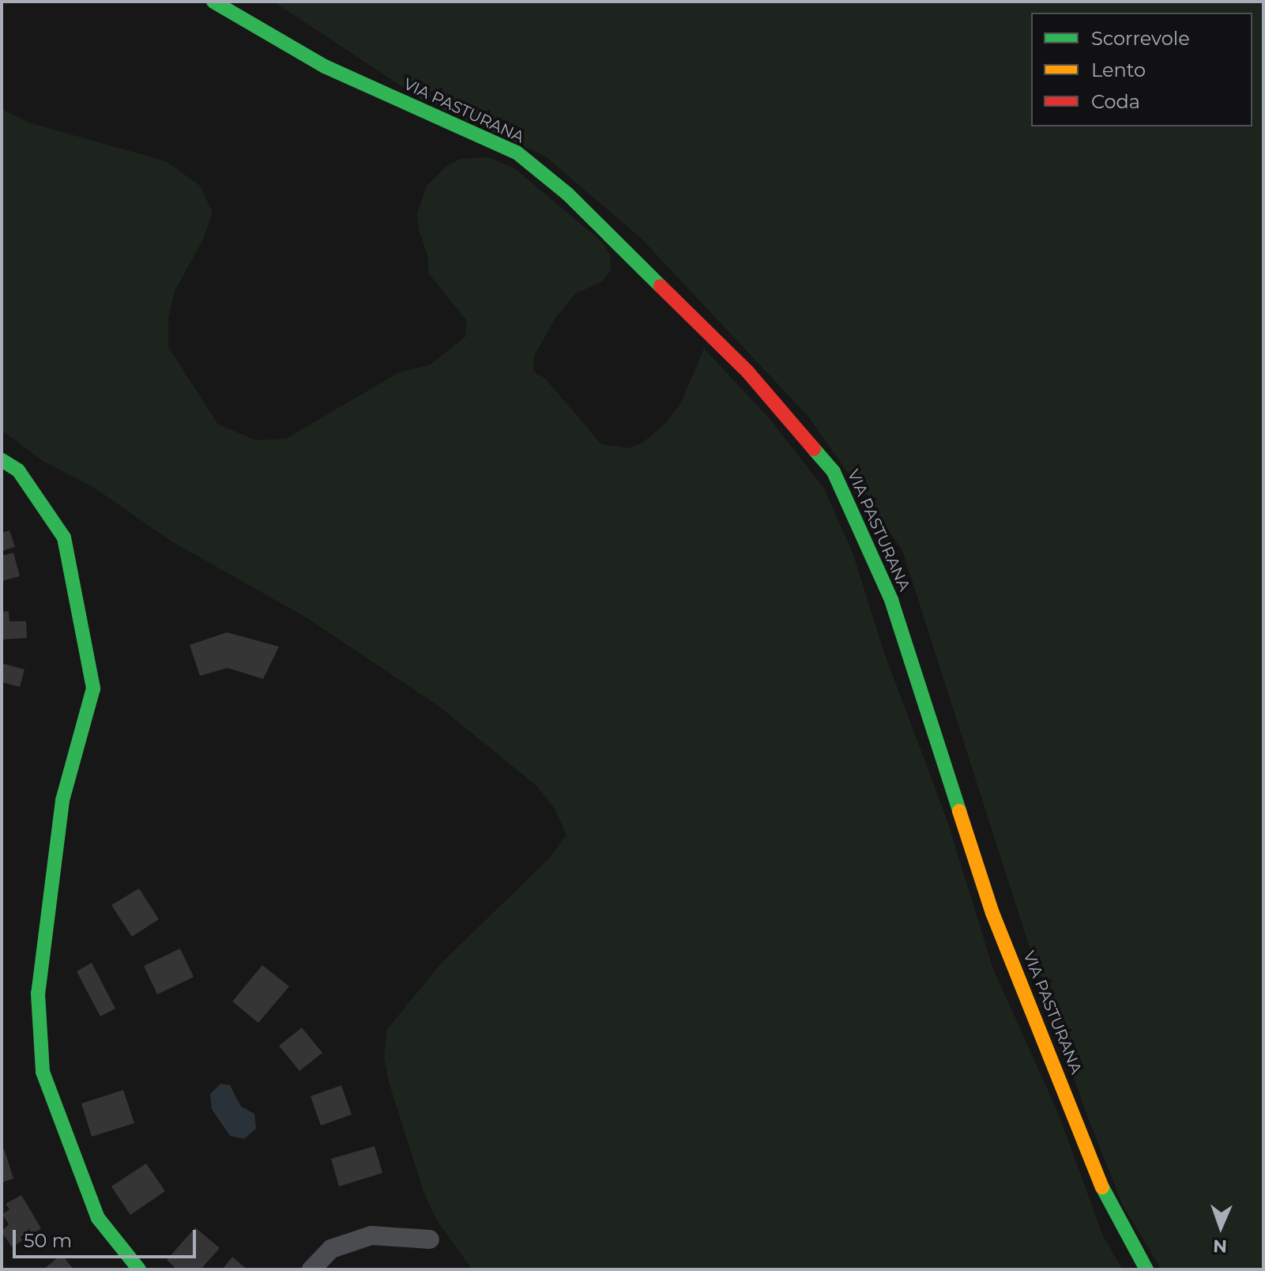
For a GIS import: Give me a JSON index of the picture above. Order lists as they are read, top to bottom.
{
  "streets": {
    "street": ["VIA PASTURANA"]
  },
  "legend": ["Scorrevole", "Lento", "Coda"],
  "scale_bar": "50 m",
  "north": "bottom"
}
